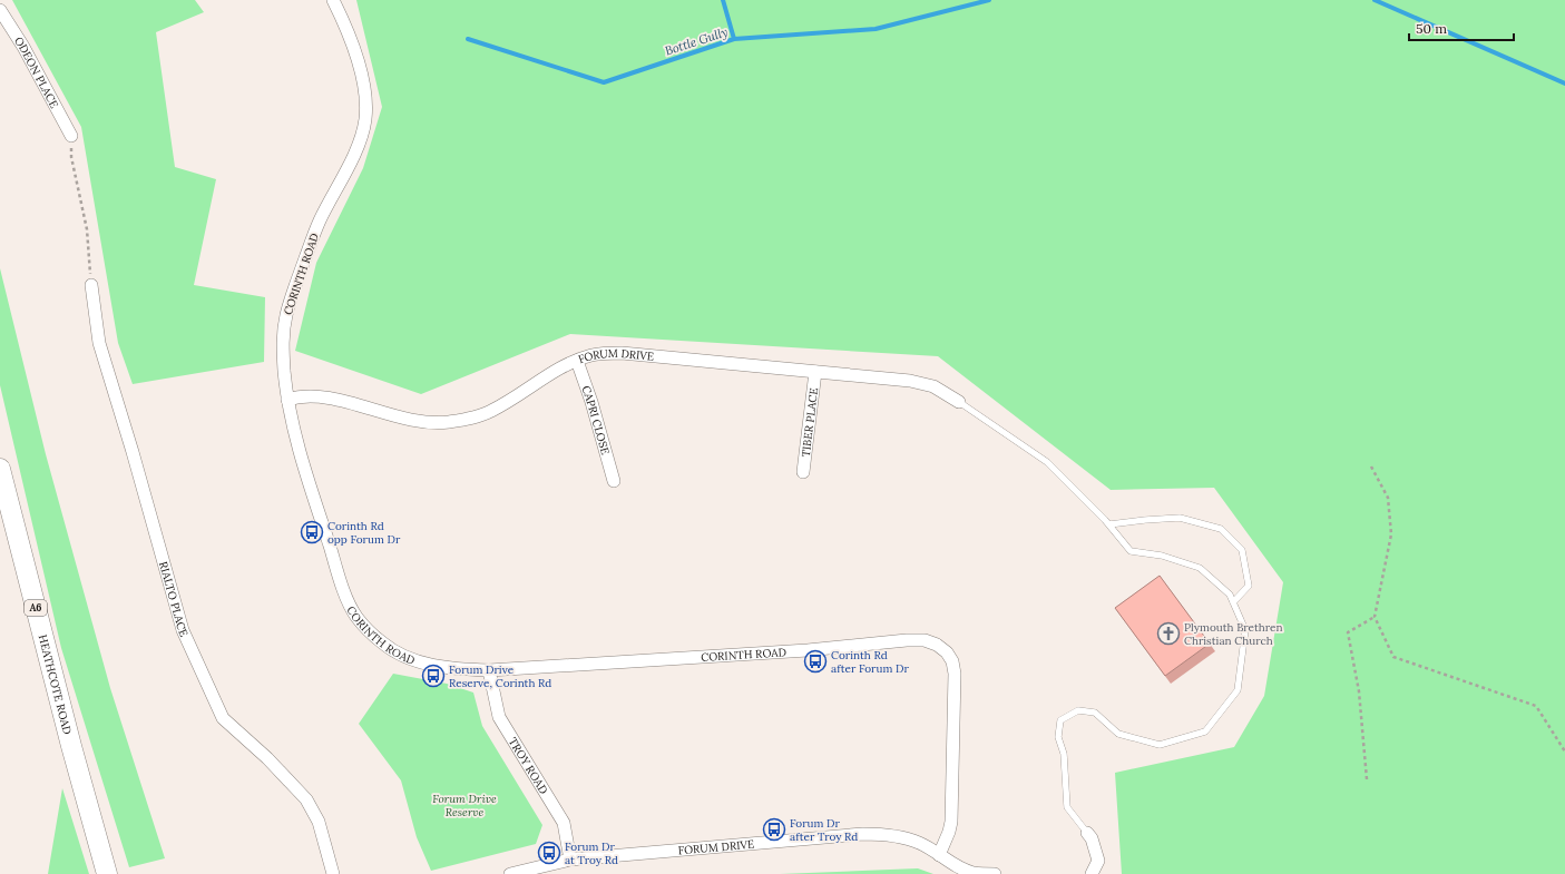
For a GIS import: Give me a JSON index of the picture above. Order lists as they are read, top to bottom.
{
  "streets": {
    "highway": ["A6", "HEATHCOTE ROAD"],
    "street": [
      "ODEON PLACE",
      "CORINTH ROAD",
      "FORUM DRIVE",
      "CAPRI CLOSE",
      "TIBER PLACE",
      "RIALTO PLACE",
      "TROY ROAD"
    ]
  },
  "crossings": [
    ["CORINTH ROAD", "FORUM DRIVE"],
    ["CORINTH ROAD", "TROY ROAD"],
    ["FORUM DRIVE", "CAPRI CLOSE"],
    ["FORUM DRIVE", "TIBER PLACE"],
    ["FORUM DRIVE", "TROY ROAD"]
  ],
  "water": ["Bottle Gully"],
  "parks": ["Forum Drive Reserve"],
  "places": {
    "bus stop": [
      "Corinth Rd opp Forum Dr",
      "Corinth Rd after Forum Dr",
      "Forum Drive Reserve, Corinth Rd",
      "Forum Dr after Troy Rd",
      "Forum Dr at Troy Rd"
    ],
    "church": ["Plymouth Brethren Christian Church"]
  },
  "scale_bar": "50 m"
}
